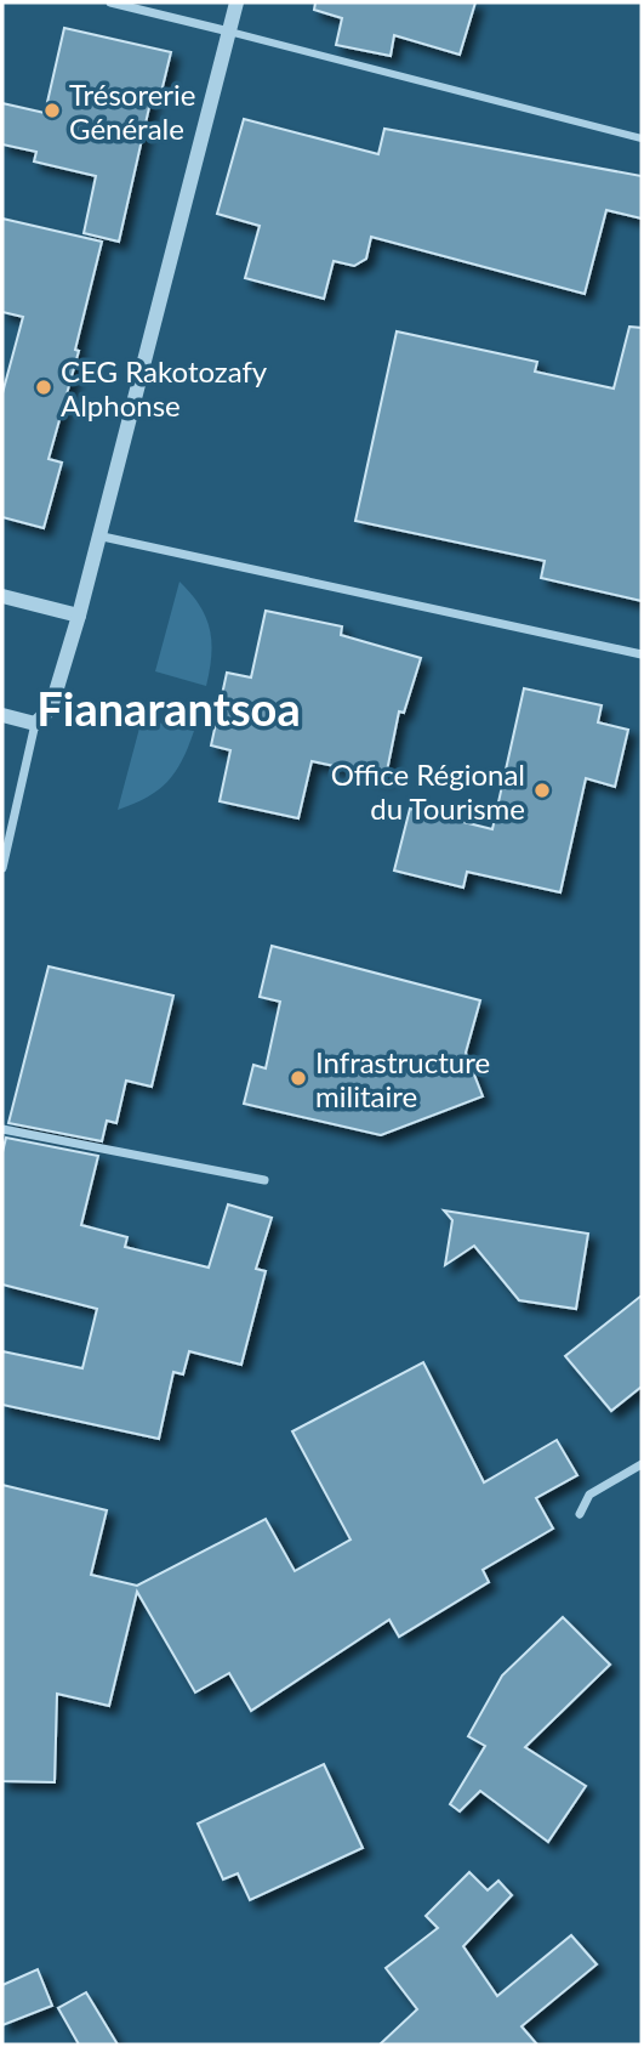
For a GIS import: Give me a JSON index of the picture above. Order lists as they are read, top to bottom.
{
  "districts": ["Fianarantsoa"],
  "places": [
    "Trésorerie Générale",
    "CEG Rakotozafy Alphonse",
    "Office Régional du Tourisme",
    "Infrastructure militaire"
  ]
}
